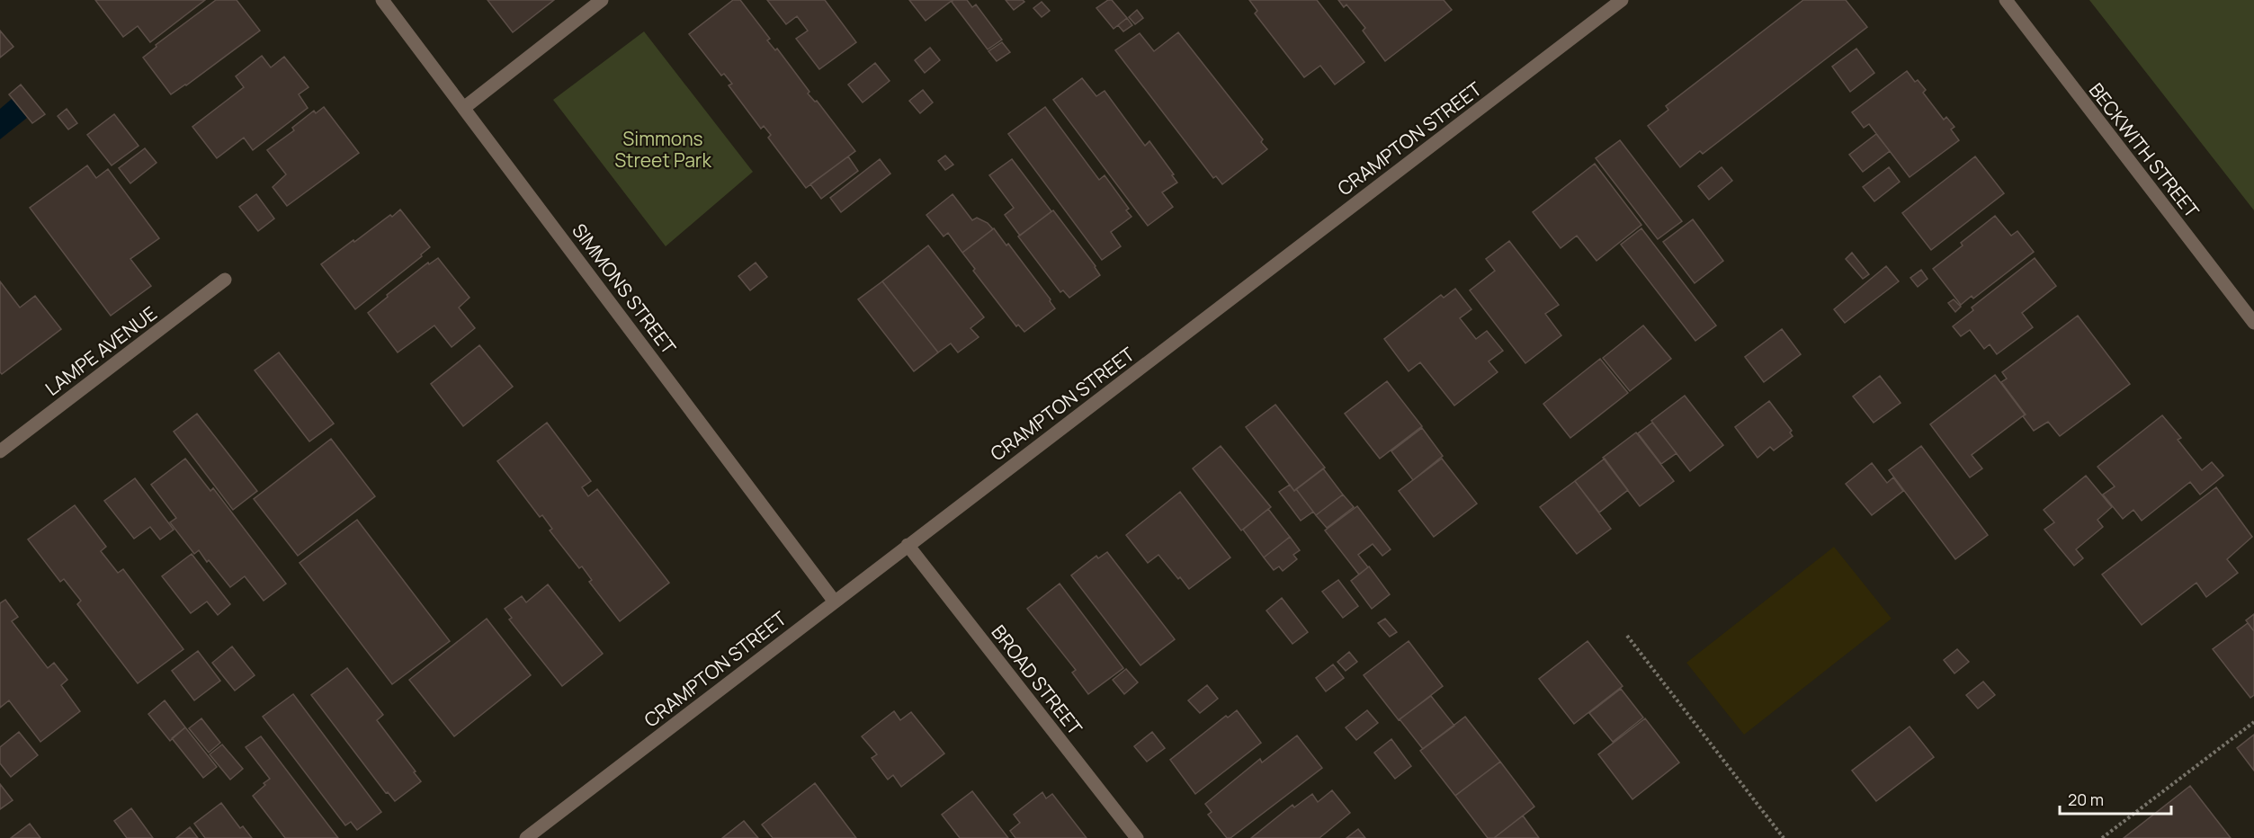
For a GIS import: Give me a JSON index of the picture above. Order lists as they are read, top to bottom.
{
  "streets": {
    "street": [
      "CRAMPTON STREET",
      "BECKWITH STREET",
      "SIMMONS STREET",
      "LAMPE AVENUE",
      "BROAD STREET"
    ]
  },
  "crossings": [
    ["CRAMPTON STREET", "SIMMONS STREET"],
    ["CRAMPTON STREET", "BROAD STREET"]
  ],
  "parks": ["Simmons Street Park"],
  "scale_bar": "20 m"
}
